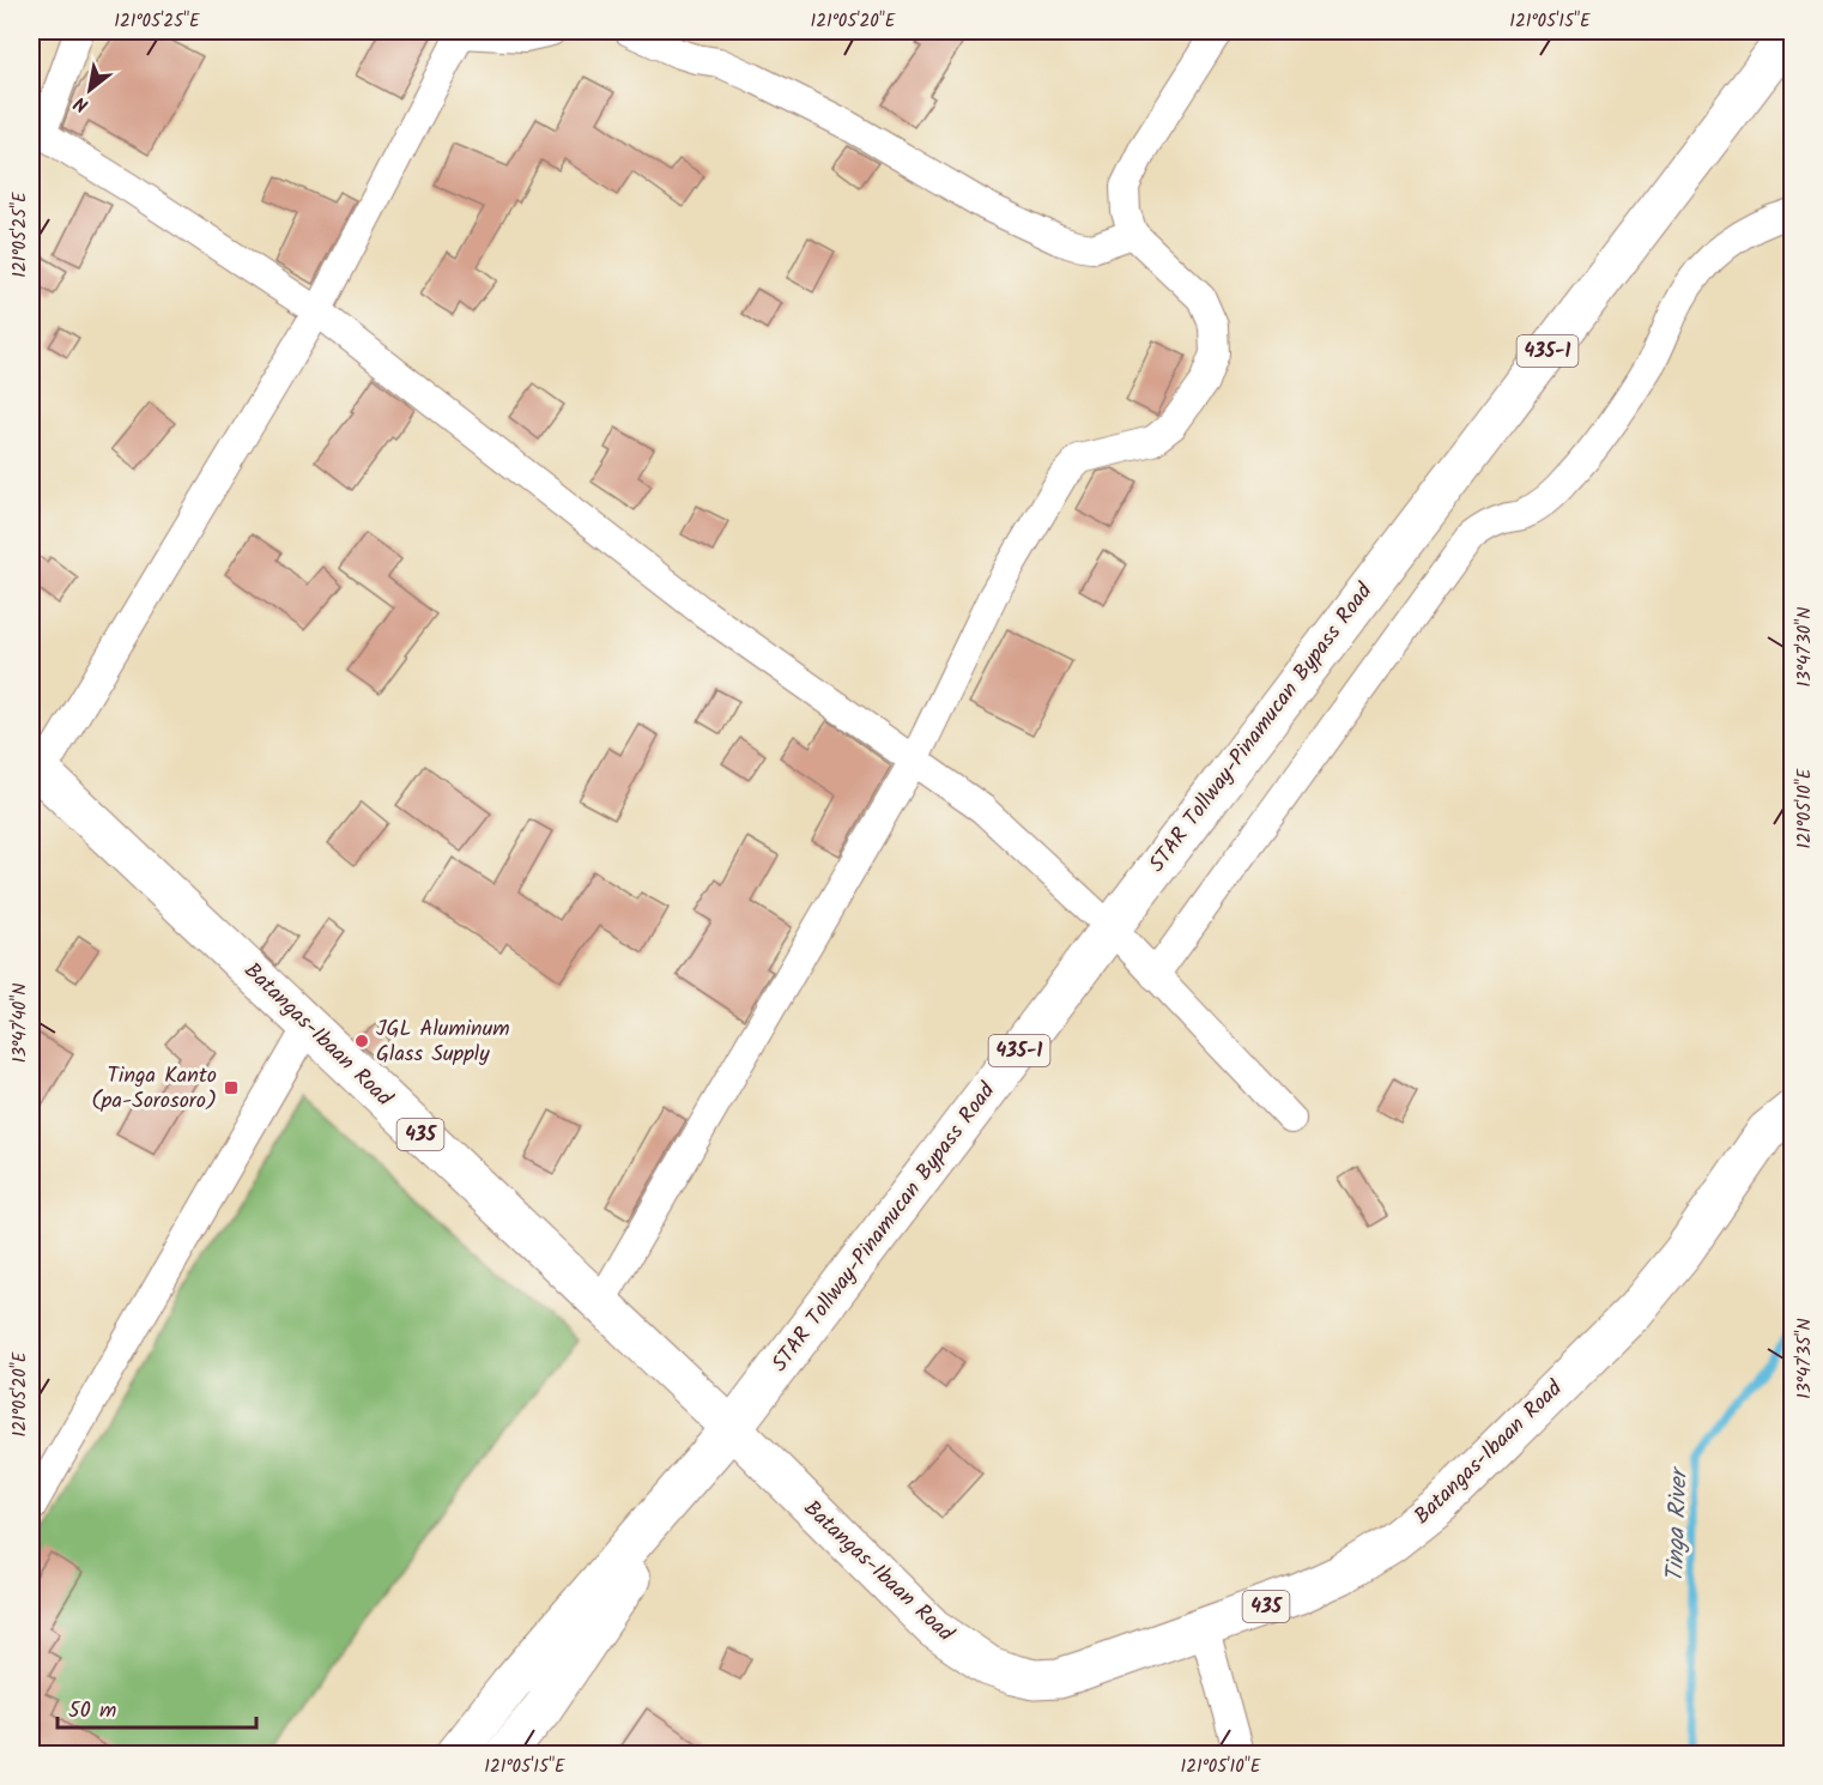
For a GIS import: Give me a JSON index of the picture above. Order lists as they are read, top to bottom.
{
  "streets": {
    "main road": [
      "435-1",
      "STAR Tollway-Pinamucan Bypass Road",
      "Batangas-Ibaan Road",
      "435"
    ]
  },
  "crossings": [
    ["STAR Tollway-Pinamucan Bypass Road", "Batangas-Ibaan Road"]
  ],
  "water": ["Tinga River"],
  "places": {
    "other": ["JGL Aluminum Glass Supply"],
    "transit": ["Tinga Kanto (pa-Sorosoro)"]
  },
  "scale_bar": "50 m",
  "north": "bottom left",
  "coordinates": [
    "121°05'25\"E",
    "121°05'20\"E",
    "121°05'15\"E",
    "13°47'30\"N",
    "121°05'10\"E",
    "13°47'40\"N",
    "13°47'35\"N"
  ]
}
